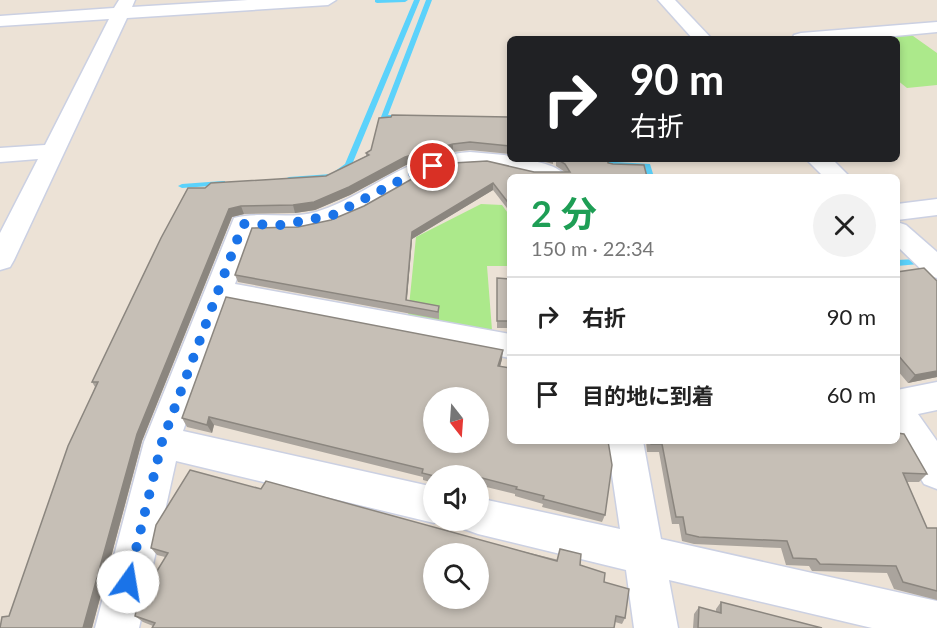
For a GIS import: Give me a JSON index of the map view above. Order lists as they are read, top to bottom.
{
  "north": "bottom",
  "page": {
    "turn": ["90 m", "右折"],
    "heading": ["2 分", "150 m · 22:34"],
    "list": [
      {
        "name": "右折",
        "value": "90 m"
      },
      {
        "name": "目的地に到着",
        "value": "60 m"
      }
    ]
  }
}
